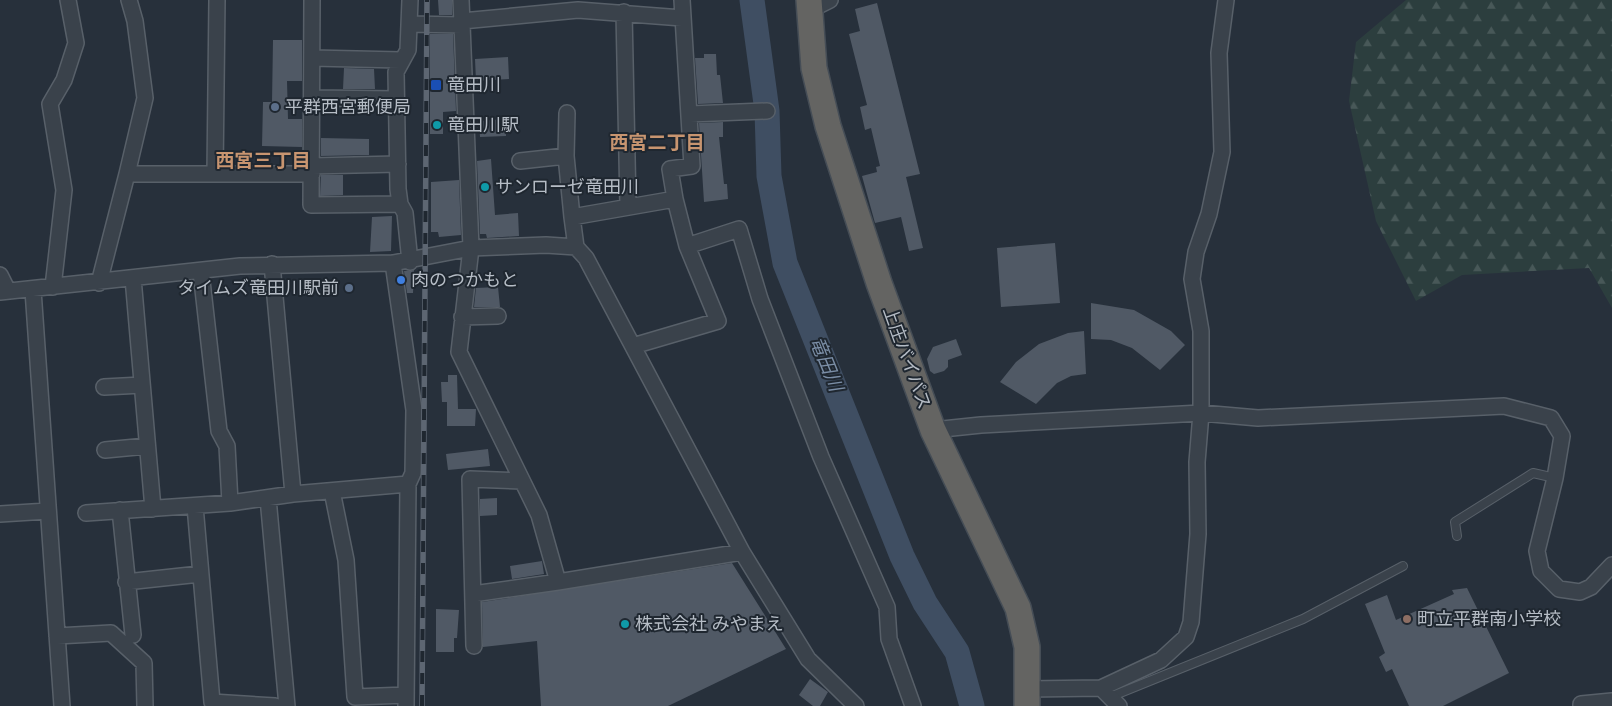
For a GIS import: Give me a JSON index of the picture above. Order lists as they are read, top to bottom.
{
  "streets": {
    "highway": ["上庄バイパス"]
  },
  "districts": ["西宮二丁目", "西宮三丁目"],
  "water": ["竜田川"],
  "places": {
    "transit": ["竜田川"],
    "other": [
      "平群西宮郵便局",
      "竜田川駅",
      "サンローゼ竜田川",
      "肉のつかもと",
      "タイムズ竜田川駅前",
      "町立平群南小学校",
      "株式会社 みやまえ"
    ]
  }
}
